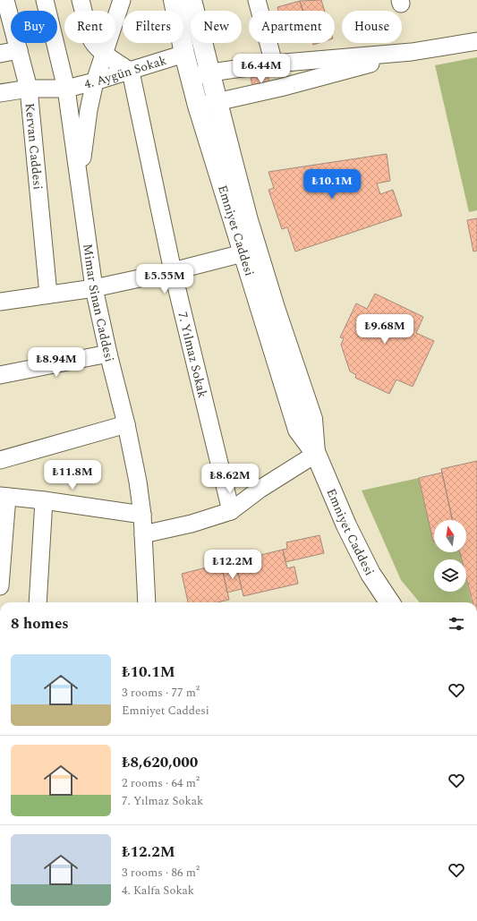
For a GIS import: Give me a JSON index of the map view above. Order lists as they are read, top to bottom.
{
  "streets": {
    "main road": ["Emniyet Caddesi"],
    "street": [
      "4. Aygün Sokak",
      "Kervan Caddesi",
      "Mimar Sinan Caddesi",
      "7. Yılmaz Sokak"
    ]
  },
  "crossings": [
    ["4. Aygün Sokak", "Kervan Caddesi"],
    ["4. Aygün Sokak", "Emniyet Caddesi"],
    ["4. Aygün Sokak", "Mimar Sinan Caddesi"],
    ["4. Aygün Sokak", "7. Yılmaz Sokak"]
  ],
  "north": "top",
  "page": {
    "chip": [
      "Buy",
      "Rent",
      "Filters",
      "New",
      "Apartment",
      "House"
    ],
    "price": [
      "₺6.44M",
      "₺10.1M",
      "₺5.55M",
      "₺9.68M",
      "₺8.94M",
      "₺11.8M",
      "₺8.62M",
      "₺12.2M"
    ],
    "heading": "8 homes",
    "list": [
      {
        "name": "₺10.1M",
        "note": "3 rooms · 77 m² · Emniyet Caddesi"
      },
      {
        "name": "₺8,620,000",
        "note": "2 rooms · 64 m² · 7. Yılmaz Sokak"
      },
      {
        "name": "₺12.2M",
        "note": "3 rooms · 86 m² · 4. Kalfa Sokak"
      }
    ]
  }
}
